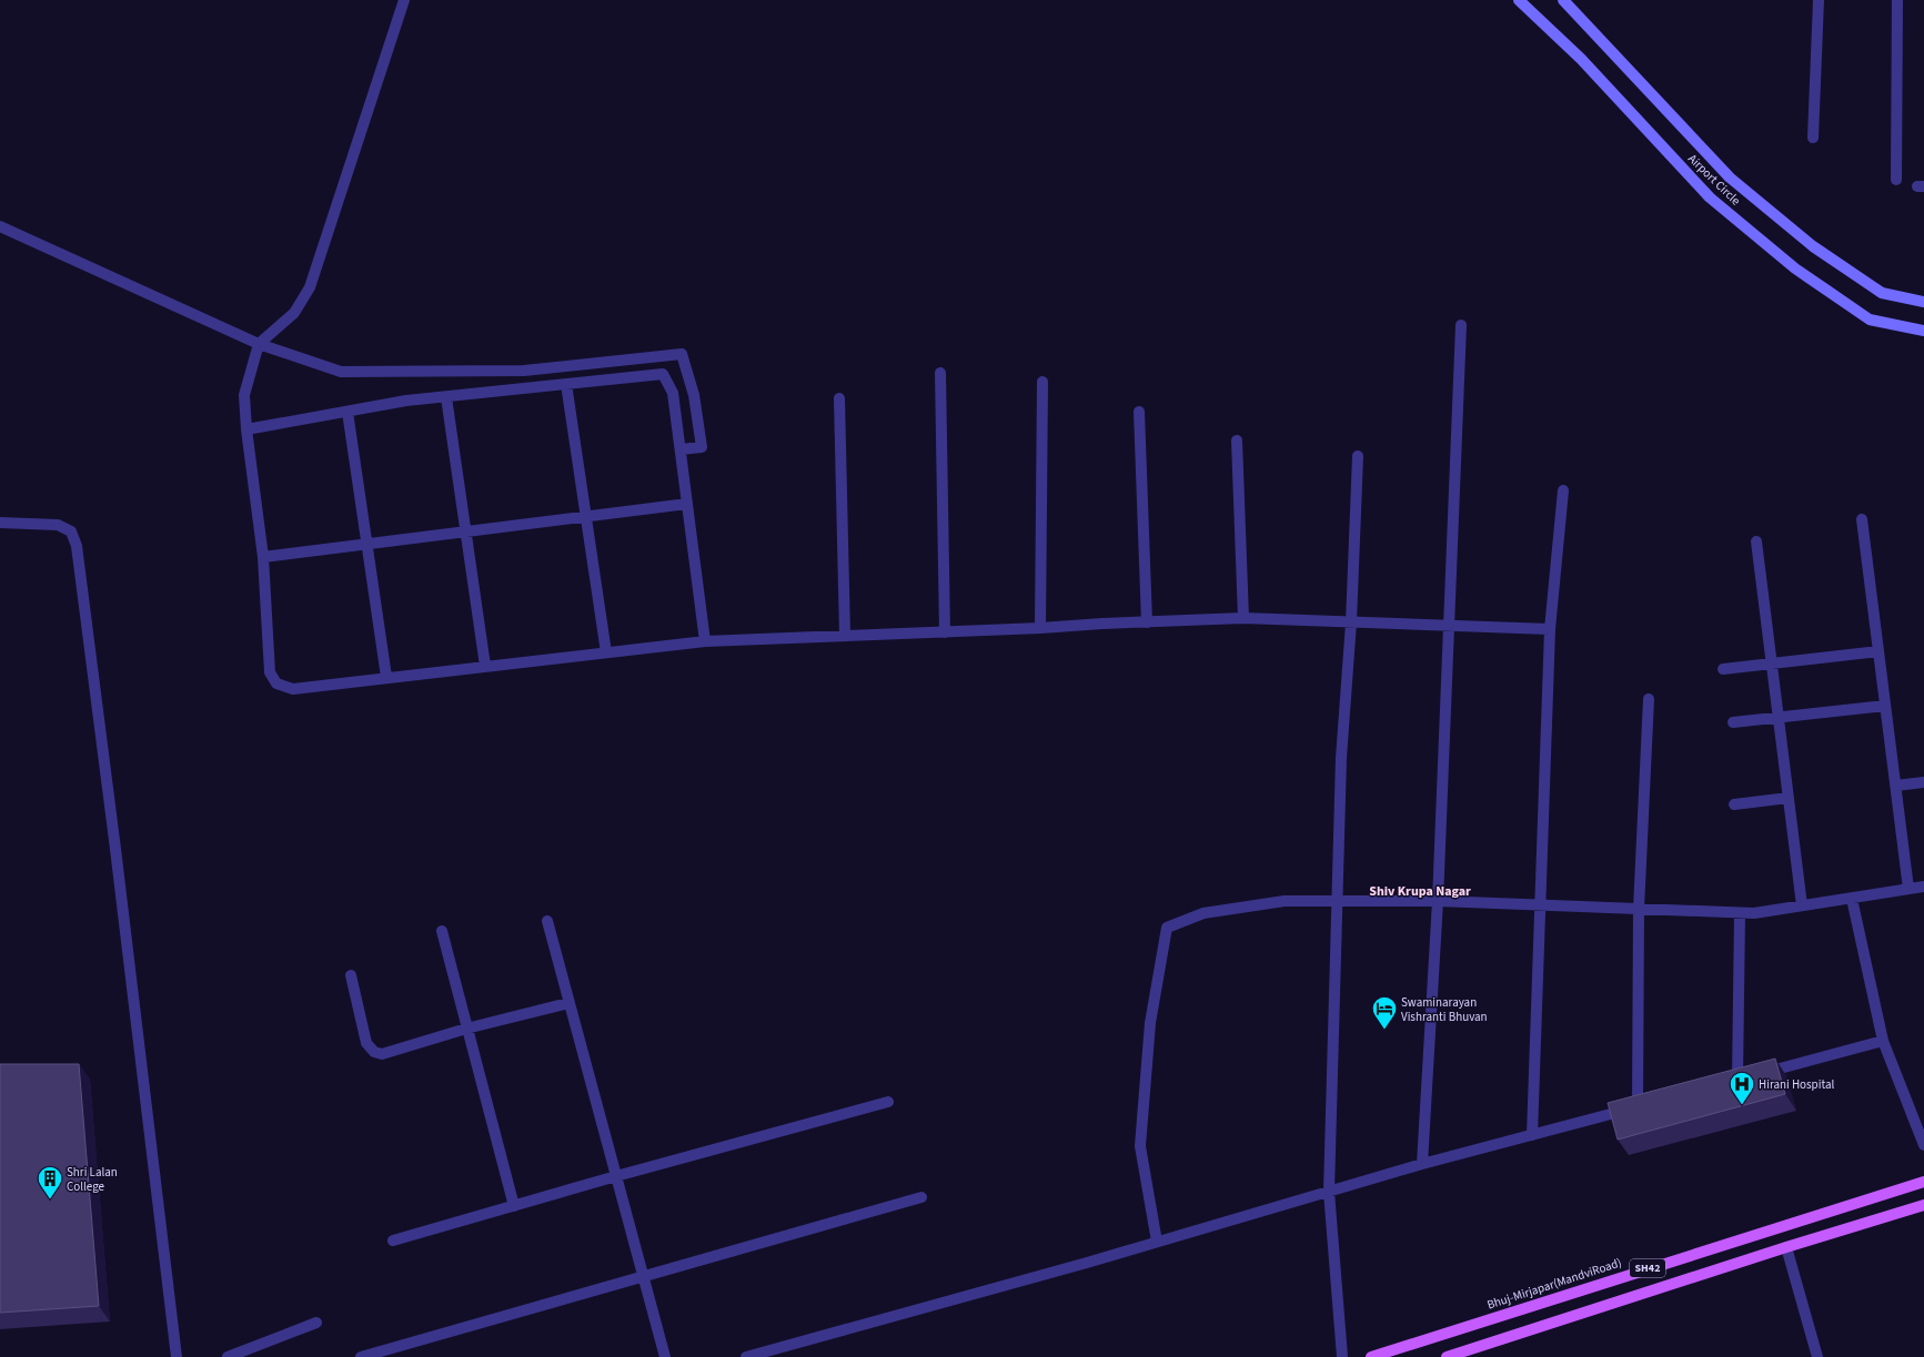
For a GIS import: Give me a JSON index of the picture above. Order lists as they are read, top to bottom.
{
  "streets": {
    "main road": ["Airport Circle", "SH42", "Bhuj-Mirjapar(MandviRoad)"]
  },
  "districts": ["Shiv Krupa Nagar"],
  "places": {
    "hotel": ["Swaminarayan Vishranti Bhuvan"],
    "hospital": ["Hirani Hospital"],
    "building": ["Shri Lalan College"]
  }
}
